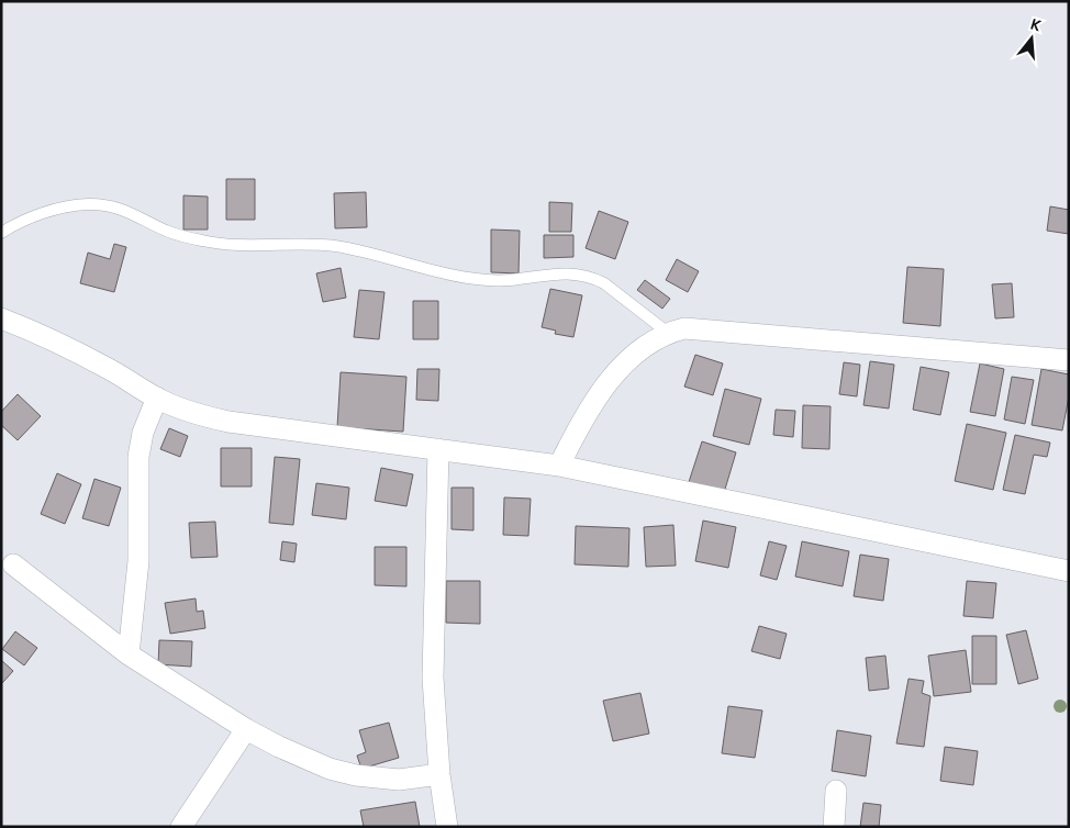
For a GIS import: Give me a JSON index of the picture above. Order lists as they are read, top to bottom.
{
  "north": "top"
}
